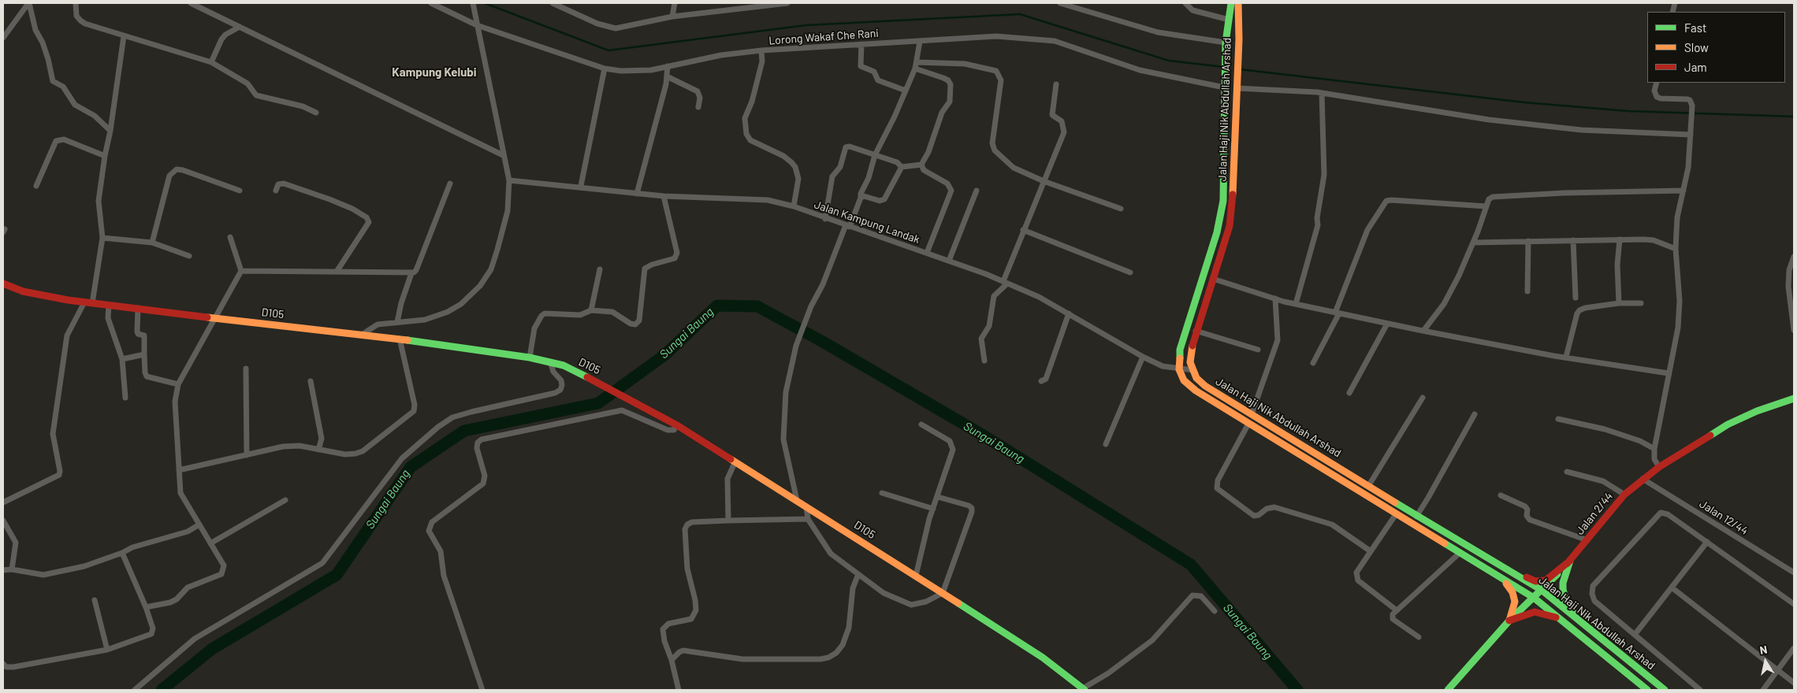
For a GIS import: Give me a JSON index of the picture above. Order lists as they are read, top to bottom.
{
  "streets": {
    "main road": ["Jalan Haji Nik Abdullah Arshad", "D105", "Jalan 2/44"],
    "street": ["Lorong Wakaf Che Rani", "Jalan Kampung Landak", "Jalan 12/44"]
  },
  "crossings": [
    ["Lorong Wakaf Che Rani", "Jalan Haji Nik Abdullah Arshad"],
    ["Jalan Haji Nik Abdullah Arshad", "Jalan Kampung Landak"],
    ["Jalan Haji Nik Abdullah Arshad", "Jalan 2/44"],
    ["Jalan 2/44", "Jalan 12/44"]
  ],
  "districts": ["Kampung Kelubi"],
  "water": ["Sungai Baung"],
  "legend": ["Fast", "Slow", "Jam"],
  "north": "top"
}
